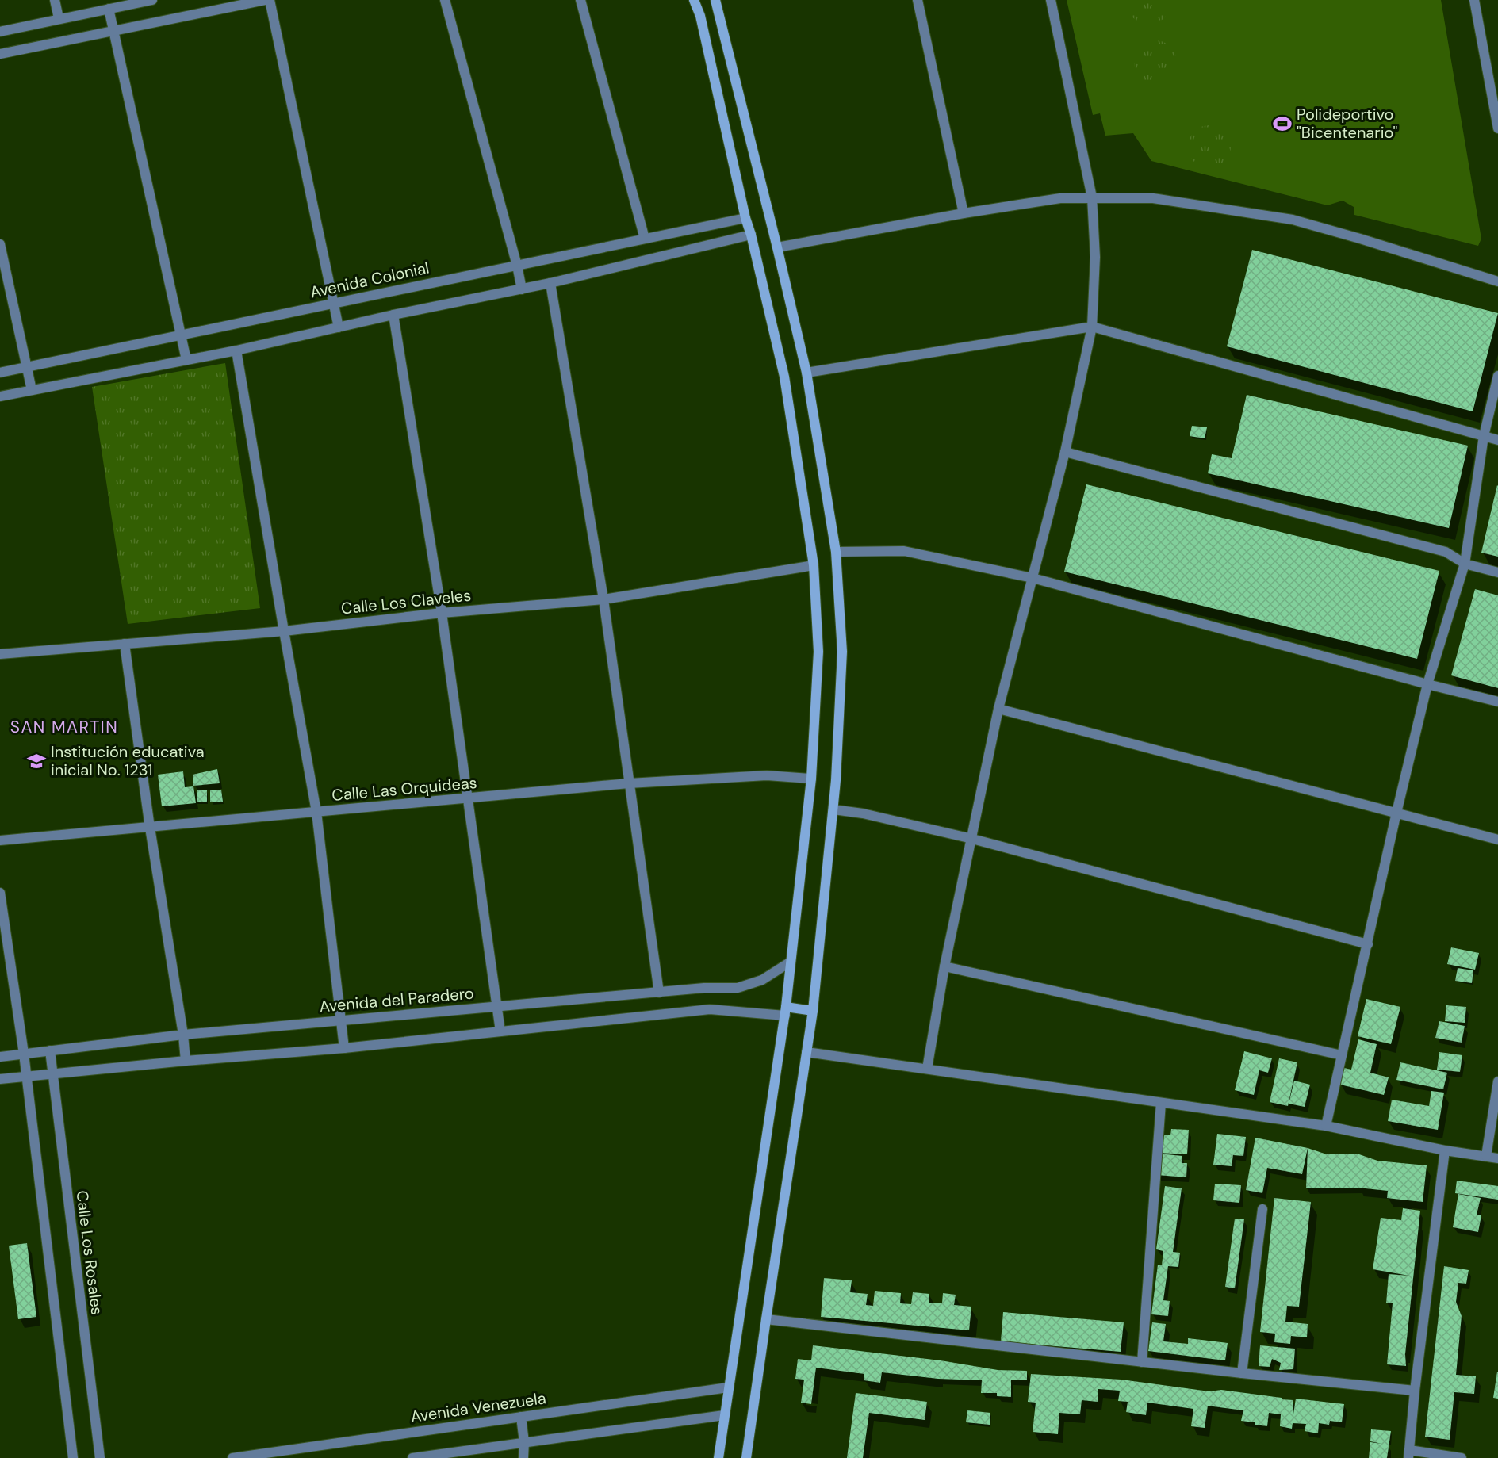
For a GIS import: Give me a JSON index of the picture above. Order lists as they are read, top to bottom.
{
  "streets": {
    "street": [
      "Avenida Colonial",
      "Calle Los Claveles",
      "Calle Las Orquideas",
      "Avenida del Paradero",
      "Calle Los Rosales",
      "Avenida Venezuela"
    ]
  },
  "crossings": [
    ["Avenida del Paradero", "Calle Los Rosales"]
  ],
  "districts": ["SAN MARTIN"],
  "places": {
    "sports": ["Polideportivo \"Bicentenario\""],
    "school or university": ["Institución educativa inicial No. 1231"]
  }
}
